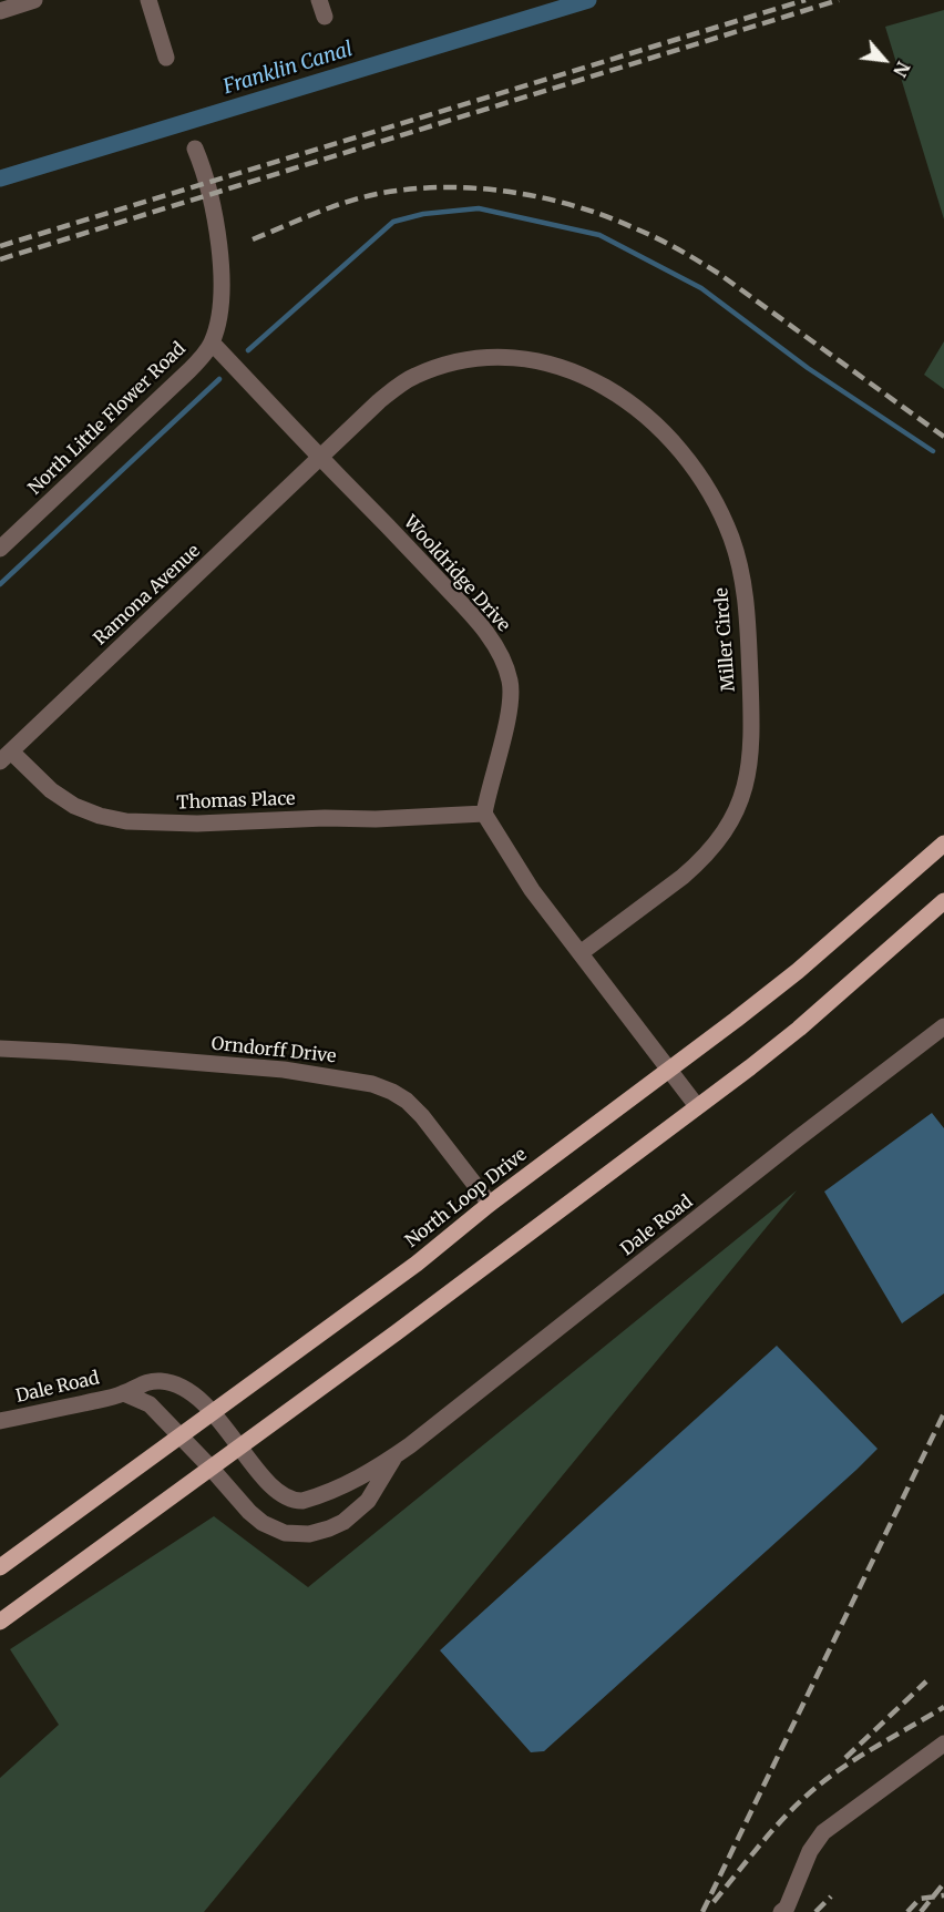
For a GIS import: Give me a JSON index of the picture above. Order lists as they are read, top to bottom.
{
  "streets": {
    "main road": ["North Loop Drive"],
    "street": [
      "North Little Flower Road",
      "Wooldridge Drive",
      "Ramona Avenue",
      "Miller Circle",
      "Thomas Place",
      "Orndorff Drive",
      "Dale Road"
    ]
  },
  "crossings": [
    ["North Little Flower Road", "Wooldridge Drive"],
    ["Wooldridge Drive", "Ramona Avenue"],
    ["Wooldridge Drive", "Miller Circle"],
    ["Wooldridge Drive", "Thomas Place"],
    ["Ramona Avenue", "Miller Circle"],
    ["Ramona Avenue", "Thomas Place"],
    ["Orndorff Drive", "North Loop Drive"],
    ["North Loop Drive", "Dale Road"]
  ],
  "water": ["Franklin Canal"],
  "north": "bottom right"
}
